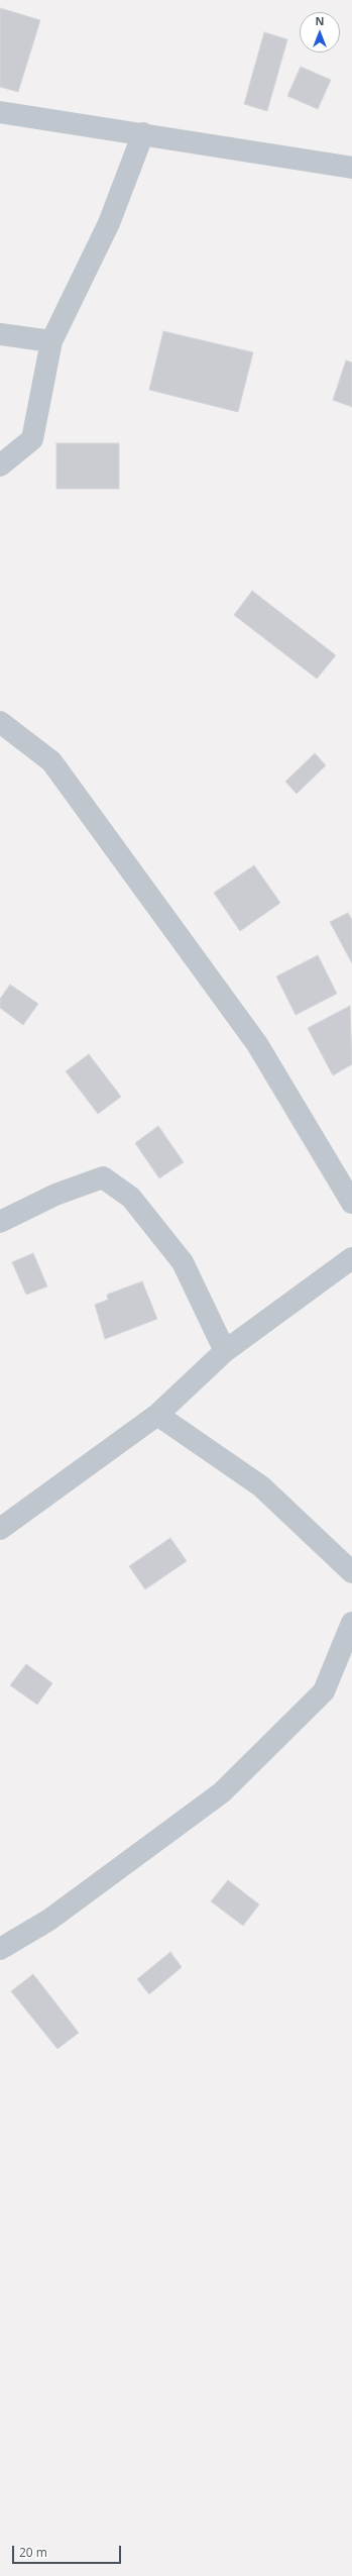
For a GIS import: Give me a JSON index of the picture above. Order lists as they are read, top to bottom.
{
  "scale_bar": "20 m",
  "north": "top"
}
